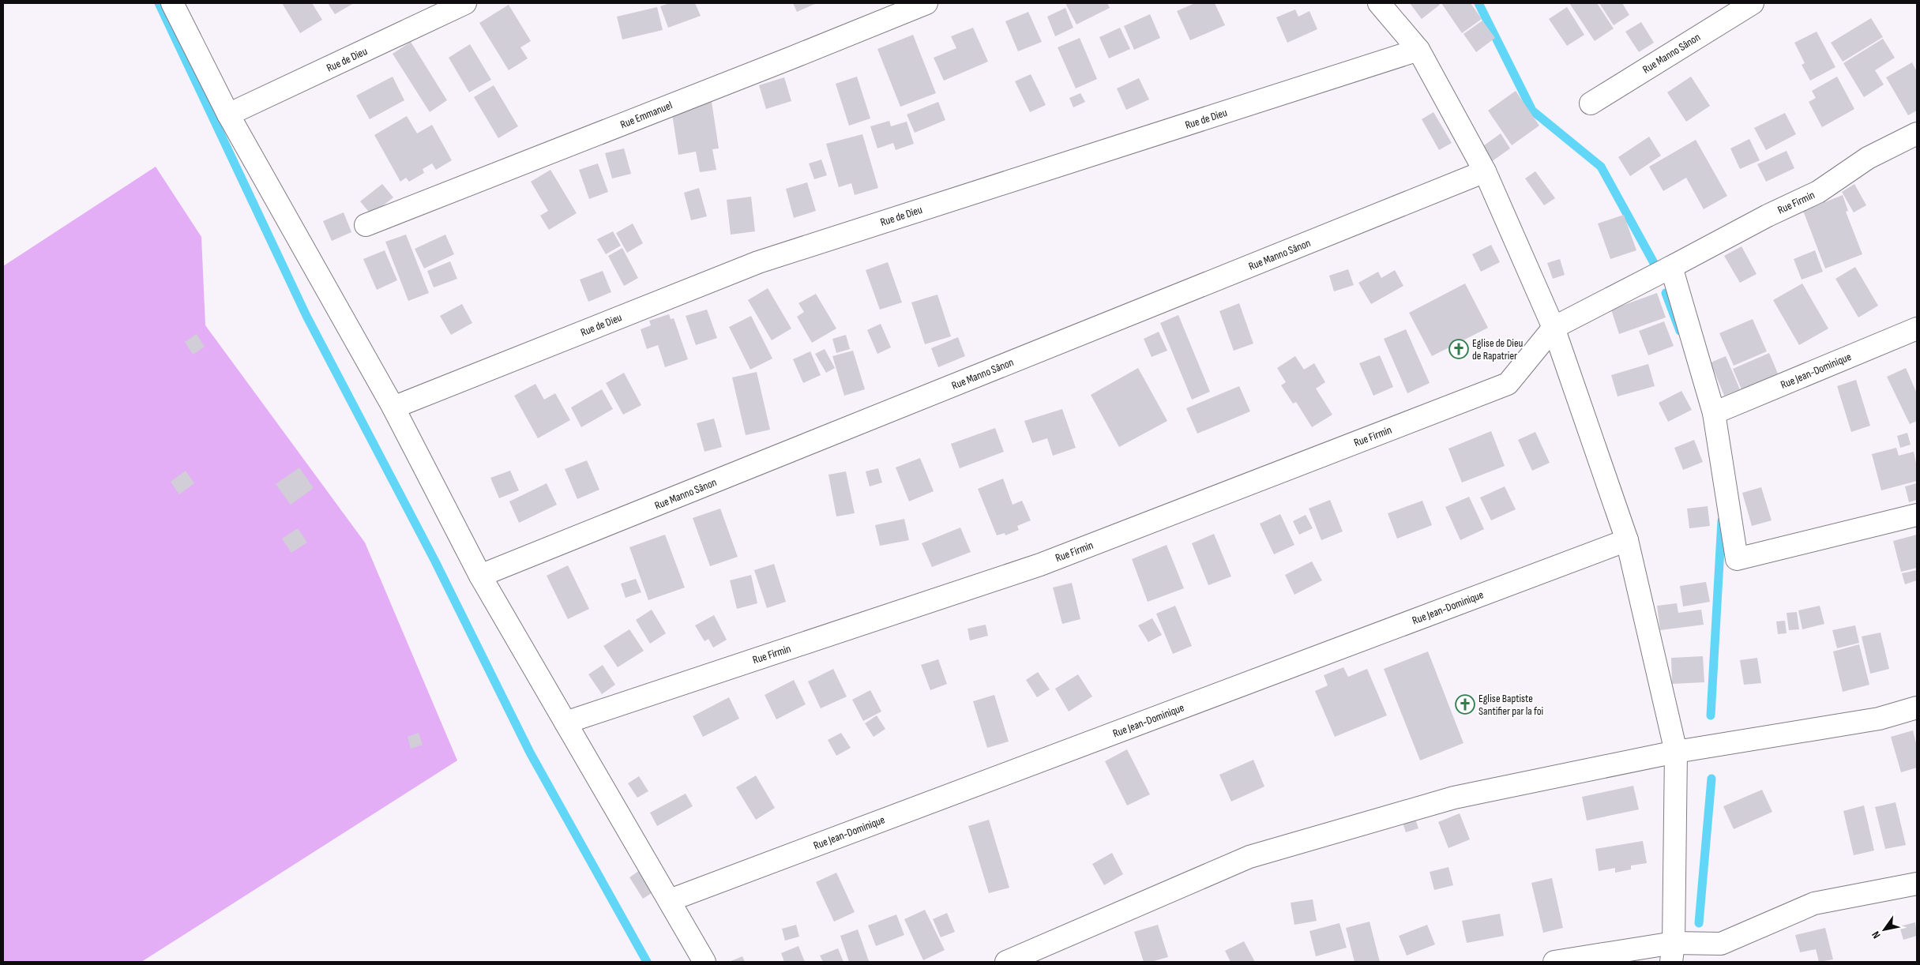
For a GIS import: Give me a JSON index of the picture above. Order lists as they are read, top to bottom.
{
  "streets": {
    "street": [
      "Rue Manno Sânon",
      "Rue de Dieu",
      "Rue Emmanuel",
      "Rue Firmin",
      "Rue Jean-Dominique"
    ]
  },
  "places": {
    "church": ["Eglise de Dieu de Rapatrier", "Eglise Baptiste Santifier par la foi"]
  },
  "north": "bottom left"
}
